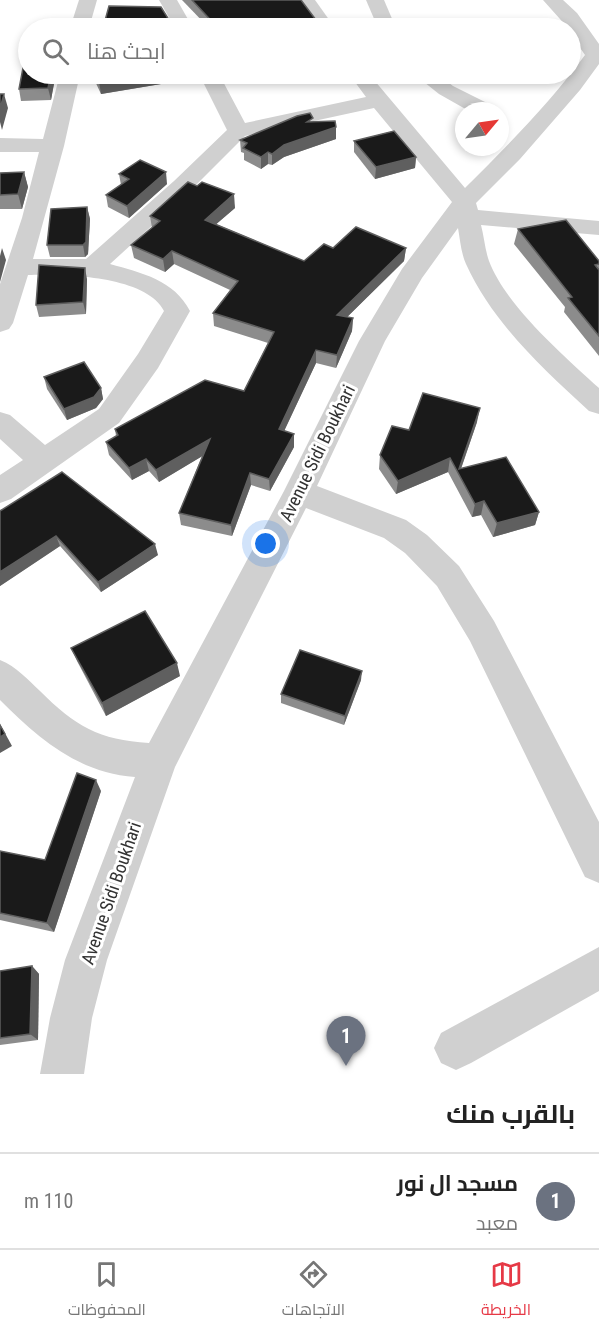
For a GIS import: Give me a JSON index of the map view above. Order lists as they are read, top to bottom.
{
  "streets": {
    "street": ["Avenue Sidi Boukhari"]
  },
  "north": "top right",
  "page": {
    "search": "ابحث هنا",
    "pins": "1",
    "heading": "بالقرب منك",
    "list": [
      {
        "mark": "1",
        "name": "مسجد ال نور",
        "note": "معبد",
        "value": "110 m"
      }
    ],
    "nav": ["الخريطة", "الاتجاهات", "المحفوظات"]
  }
}
